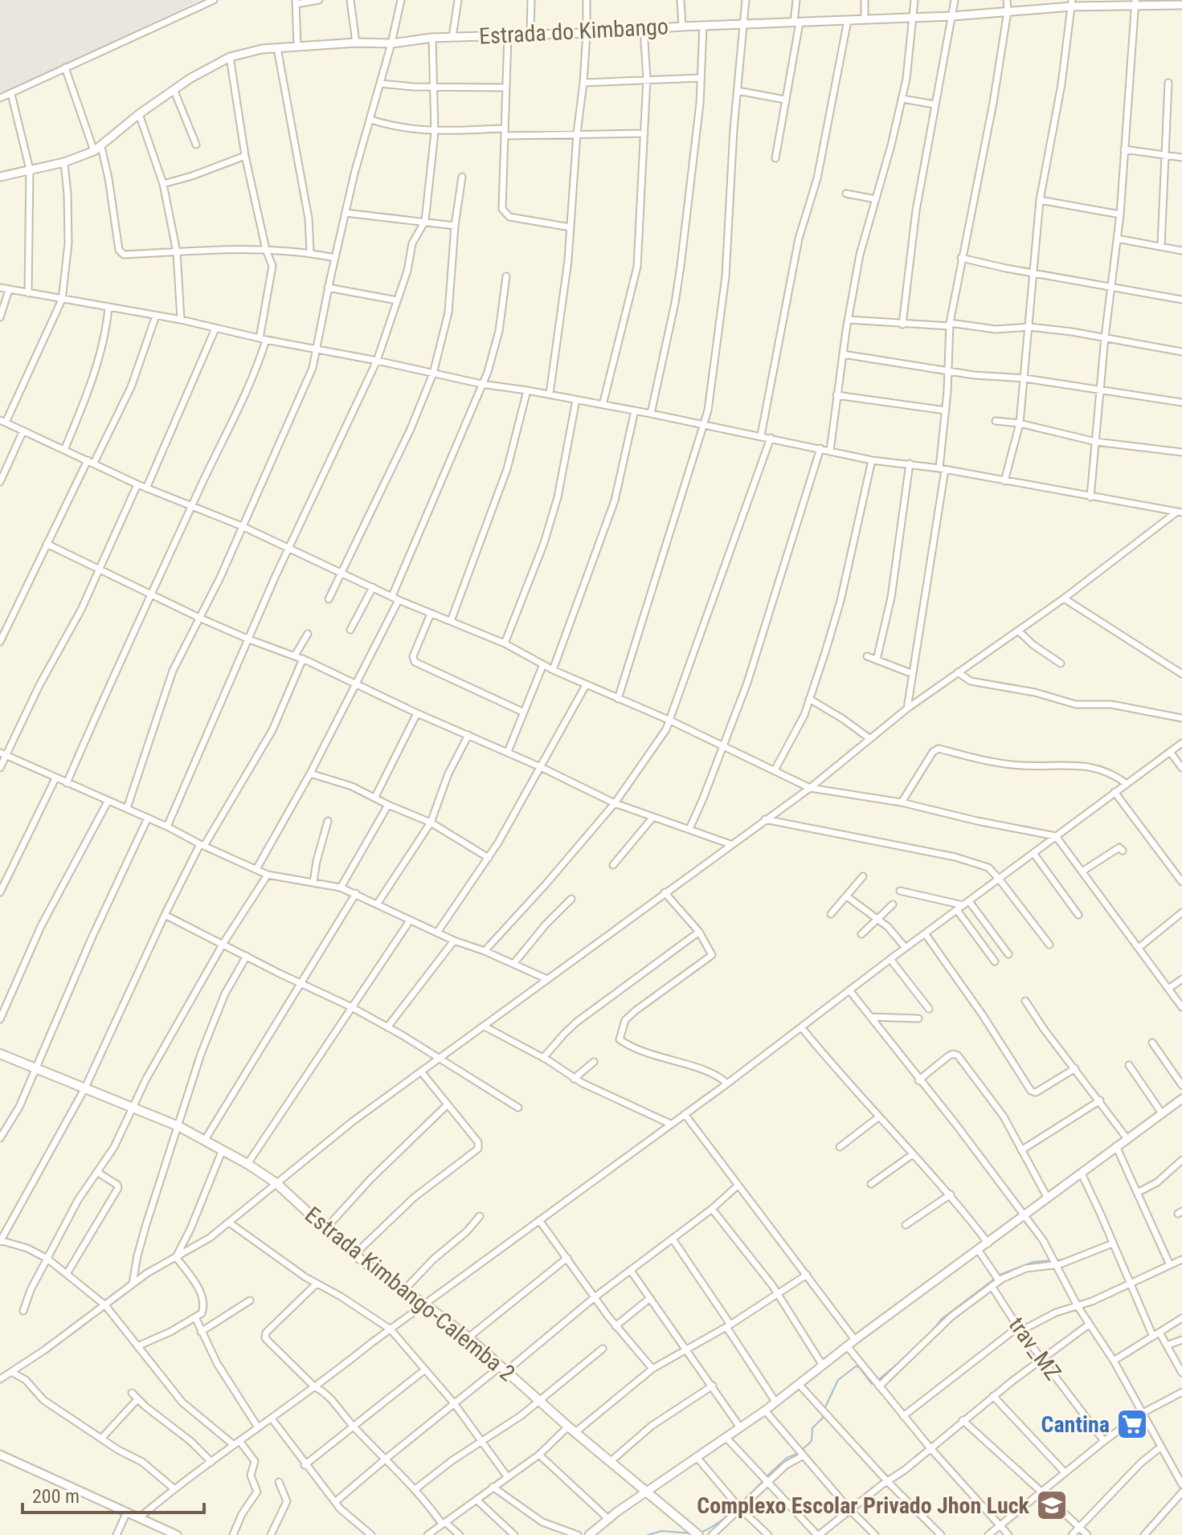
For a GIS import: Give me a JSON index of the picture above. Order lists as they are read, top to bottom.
{
  "streets": {
    "main road": ["Estrada Kimbango-Calemba 2"],
    "street": ["Estrada do Kimbango", "trav_MZ"]
  },
  "places": {
    "supermarket": ["Cantina"],
    "school or university": ["Complexo Escolar Privado Jhon Luck"]
  },
  "scale_bar": "200 m"
}
